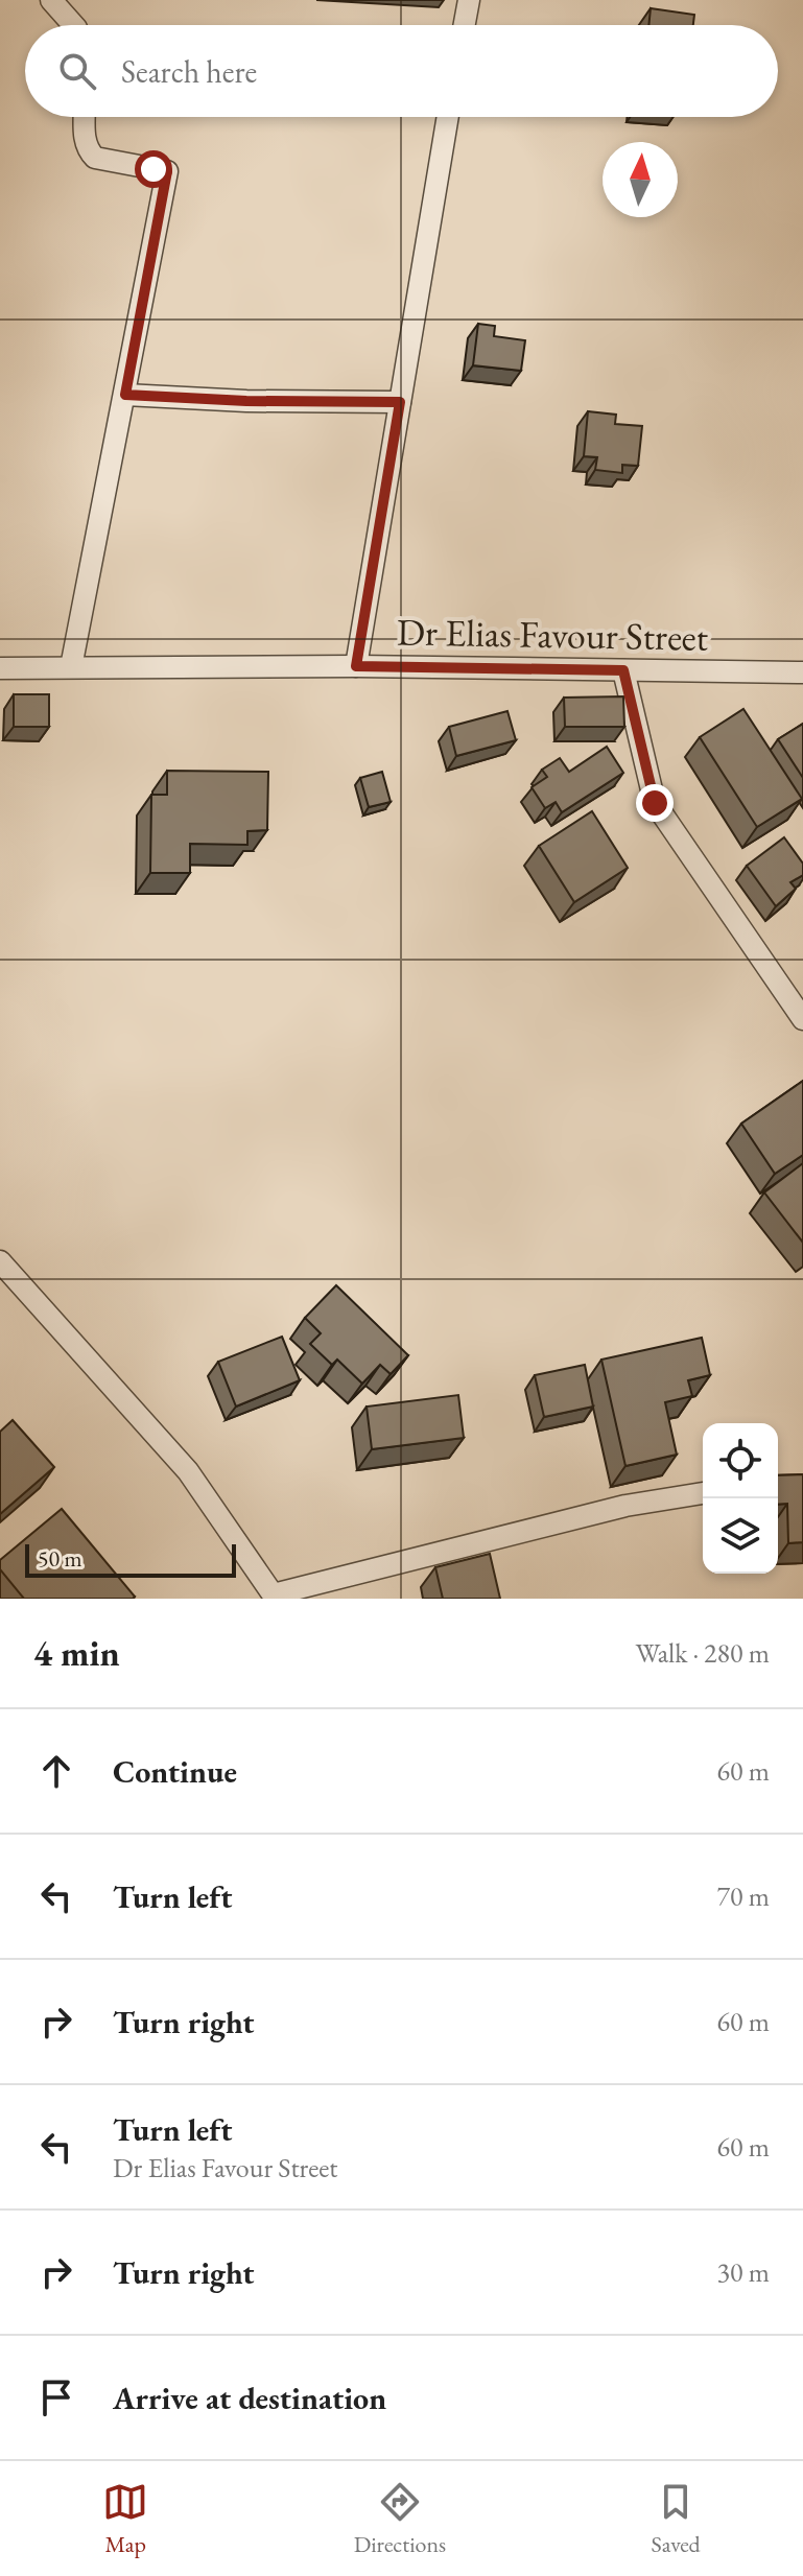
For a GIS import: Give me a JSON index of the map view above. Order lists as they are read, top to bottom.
{
  "streets": {
    "street": ["Dr Elias Favour Street"]
  },
  "scale_bar": "50 m",
  "north": "top",
  "page": {
    "search": "Search here",
    "scale": "50 m",
    "heading": ["4 min", "Walk · 280 m"],
    "list": [
      ["Continue", "60 m"],
      ["Turn left", "70 m"],
      ["Turn right", "60 m"],
      ["Turn left", "Dr Elias Favour Street", "60 m"],
      ["Turn right", "30 m"],
      "Arrive at destination"
    ],
    "nav": ["Map", "Directions", "Saved"]
  }
}
